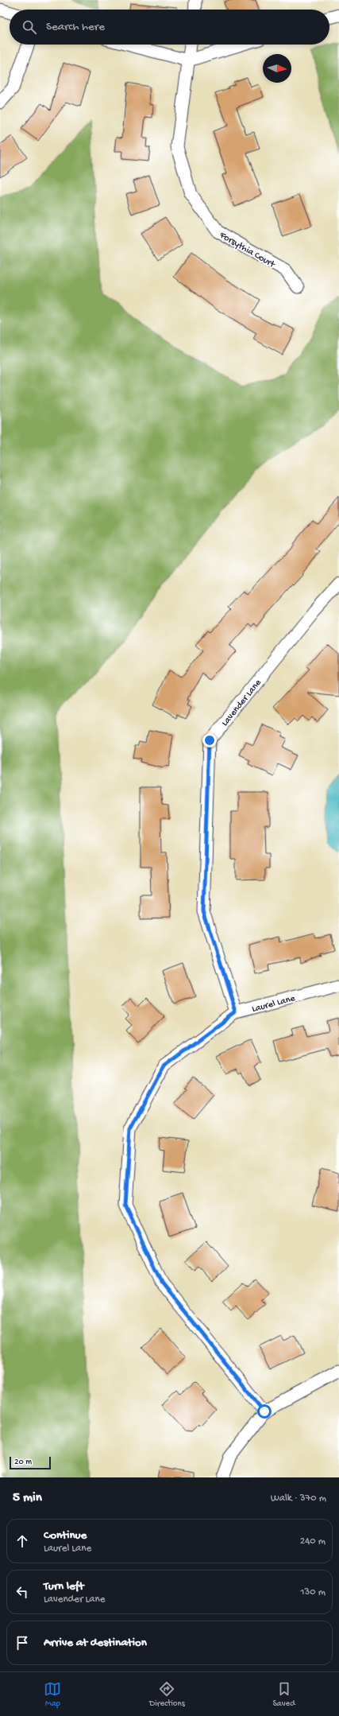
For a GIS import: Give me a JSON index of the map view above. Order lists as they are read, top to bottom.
{
  "streets": {
    "street": ["Forsythia Court", "Lavender Lane", "Laurel Lane"]
  },
  "crossings": [
    ["Lavender Lane", "Laurel Lane"]
  ],
  "scale_bar": "20 m",
  "north": "right",
  "page": {
    "search": "Search here",
    "scale": "20 m",
    "heading": ["5 min", "Walk · 370 m"],
    "list": [
      ["Continue", "Laurel Lane", "240 m"],
      ["Turn left", "Lavender Lane", "130 m"],
      "Arrive at destination"
    ],
    "nav": ["Map", "Directions", "Saved"]
  }
}
